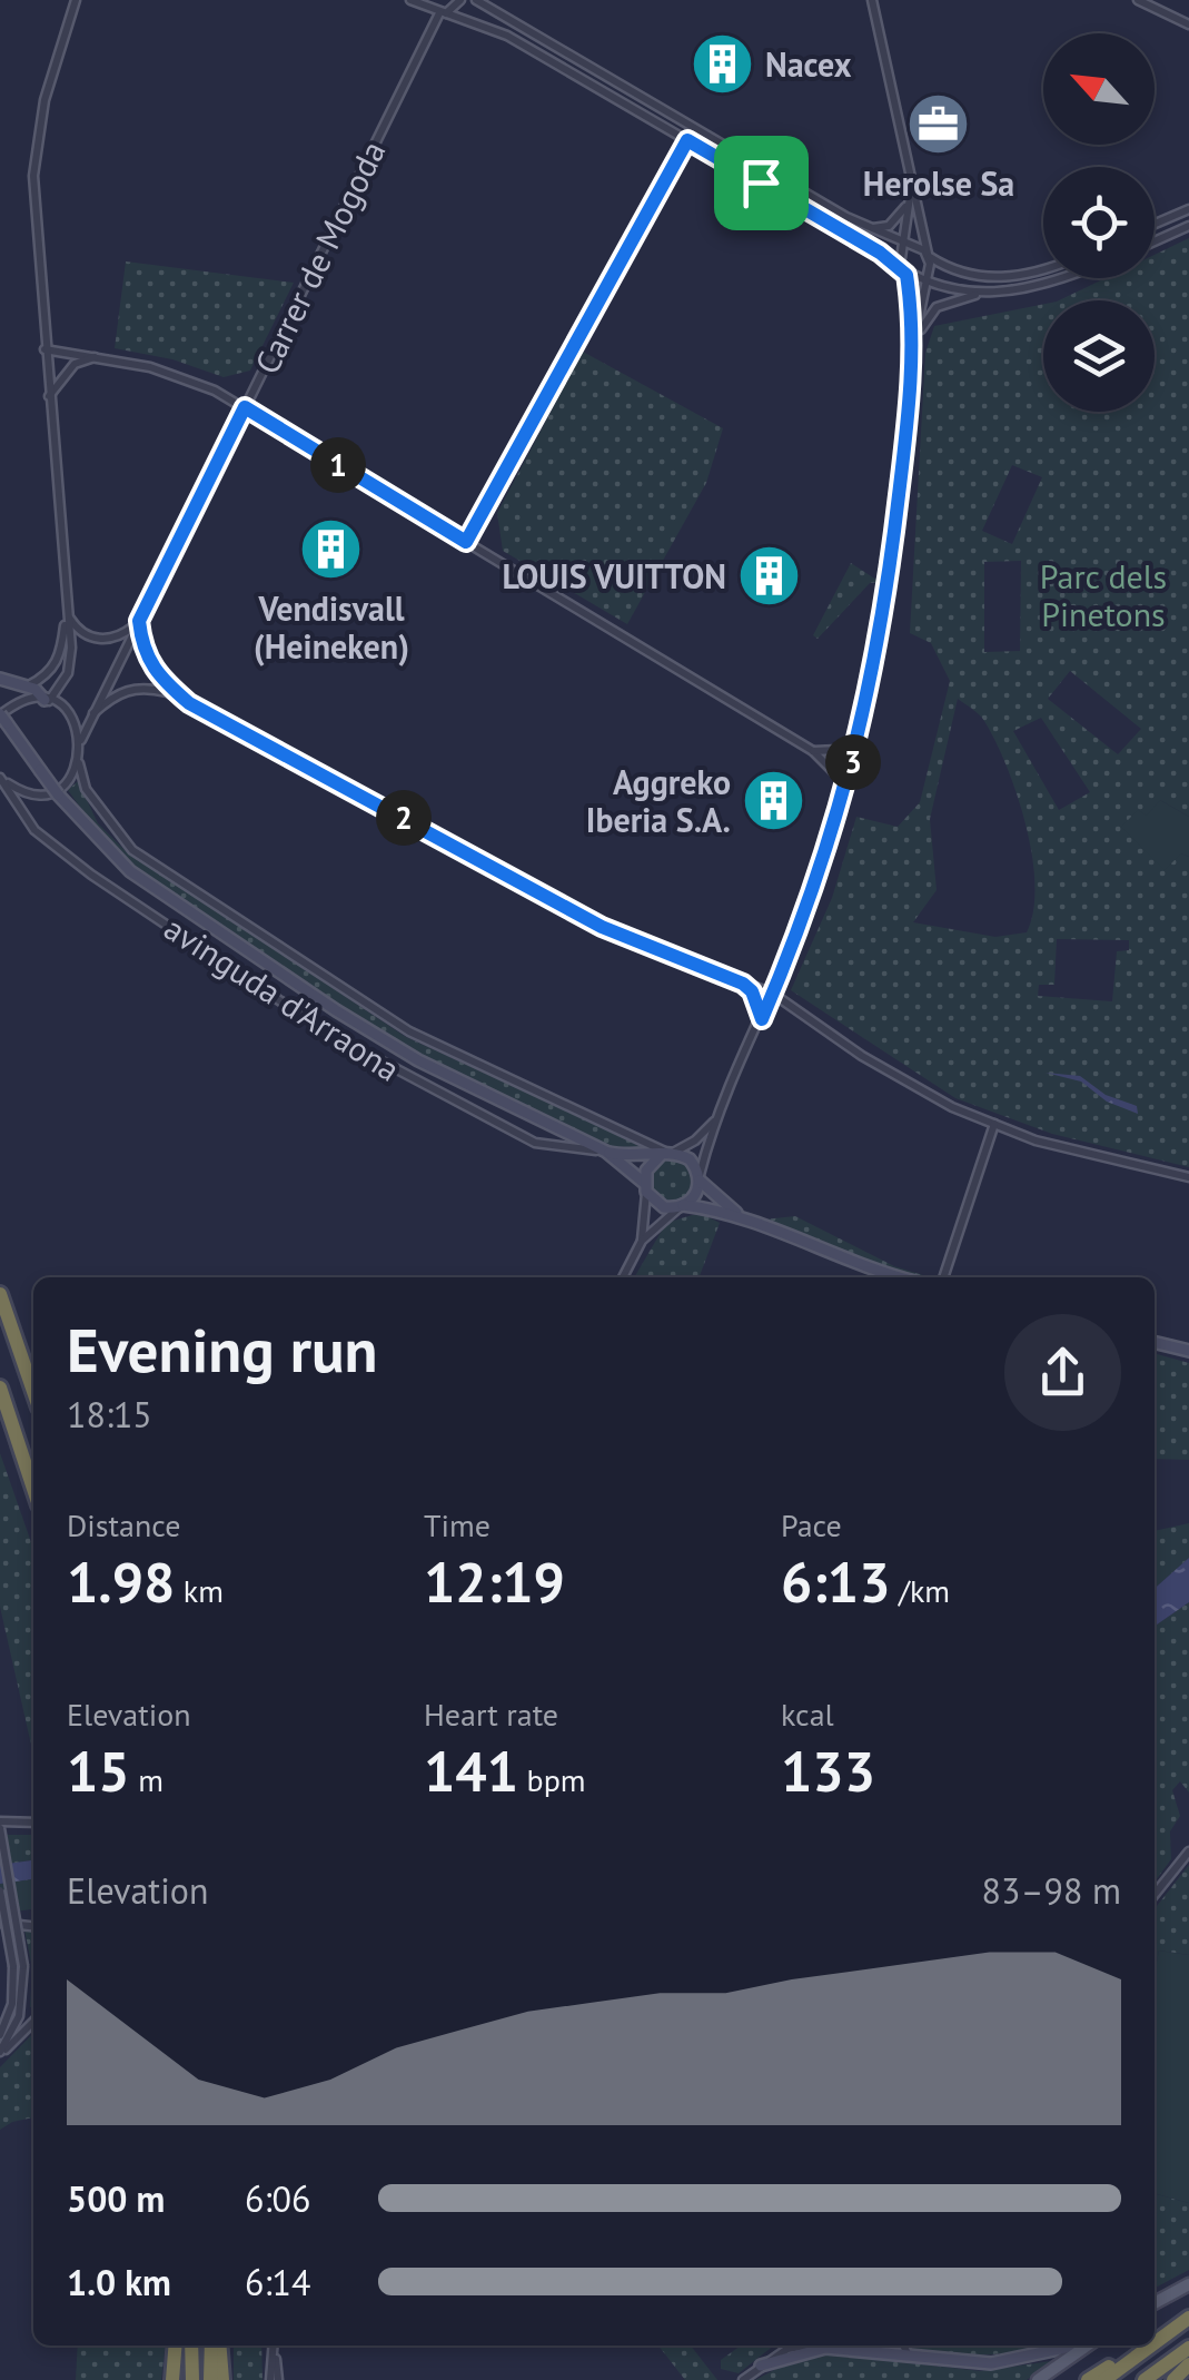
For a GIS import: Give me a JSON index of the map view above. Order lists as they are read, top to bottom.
{
  "streets": {
    "street": ["Carrer de Mogoda", "avinguda d'Arraona"]
  },
  "crossings": [
    ["Carrer de Mogoda", "avinguda d'Arraona"]
  ],
  "parks": ["Parc dels Pinetons"],
  "places": {
    "building": [
      "Nacex",
      "Vendisvall (Heineken)",
      "LOUIS VUITTON",
      "Aggreko Iberia S.A."
    ],
    "office": ["Herolse Sa"]
  },
  "north": "top left",
  "page": {
    "pins": ["1", "3", "2"],
    "heading": ["Evening run", "18:15"],
    "stats": [
      ["Distance", "1.98 km"],
      ["Time", "12:19"],
      ["Pace", "6:13 /km"],
      ["Elevation", "15 m"],
      ["Heart rate", "141 bpm"],
      ["kcal", "133"]
    ],
    "chart": ["Elevation", "83–98 m"],
    "list": [
      {
        "name": "500 m",
        "note": "6:06"
      },
      {
        "name": "1.0 km",
        "note": "6:14"
      }
    ]
  }
}
